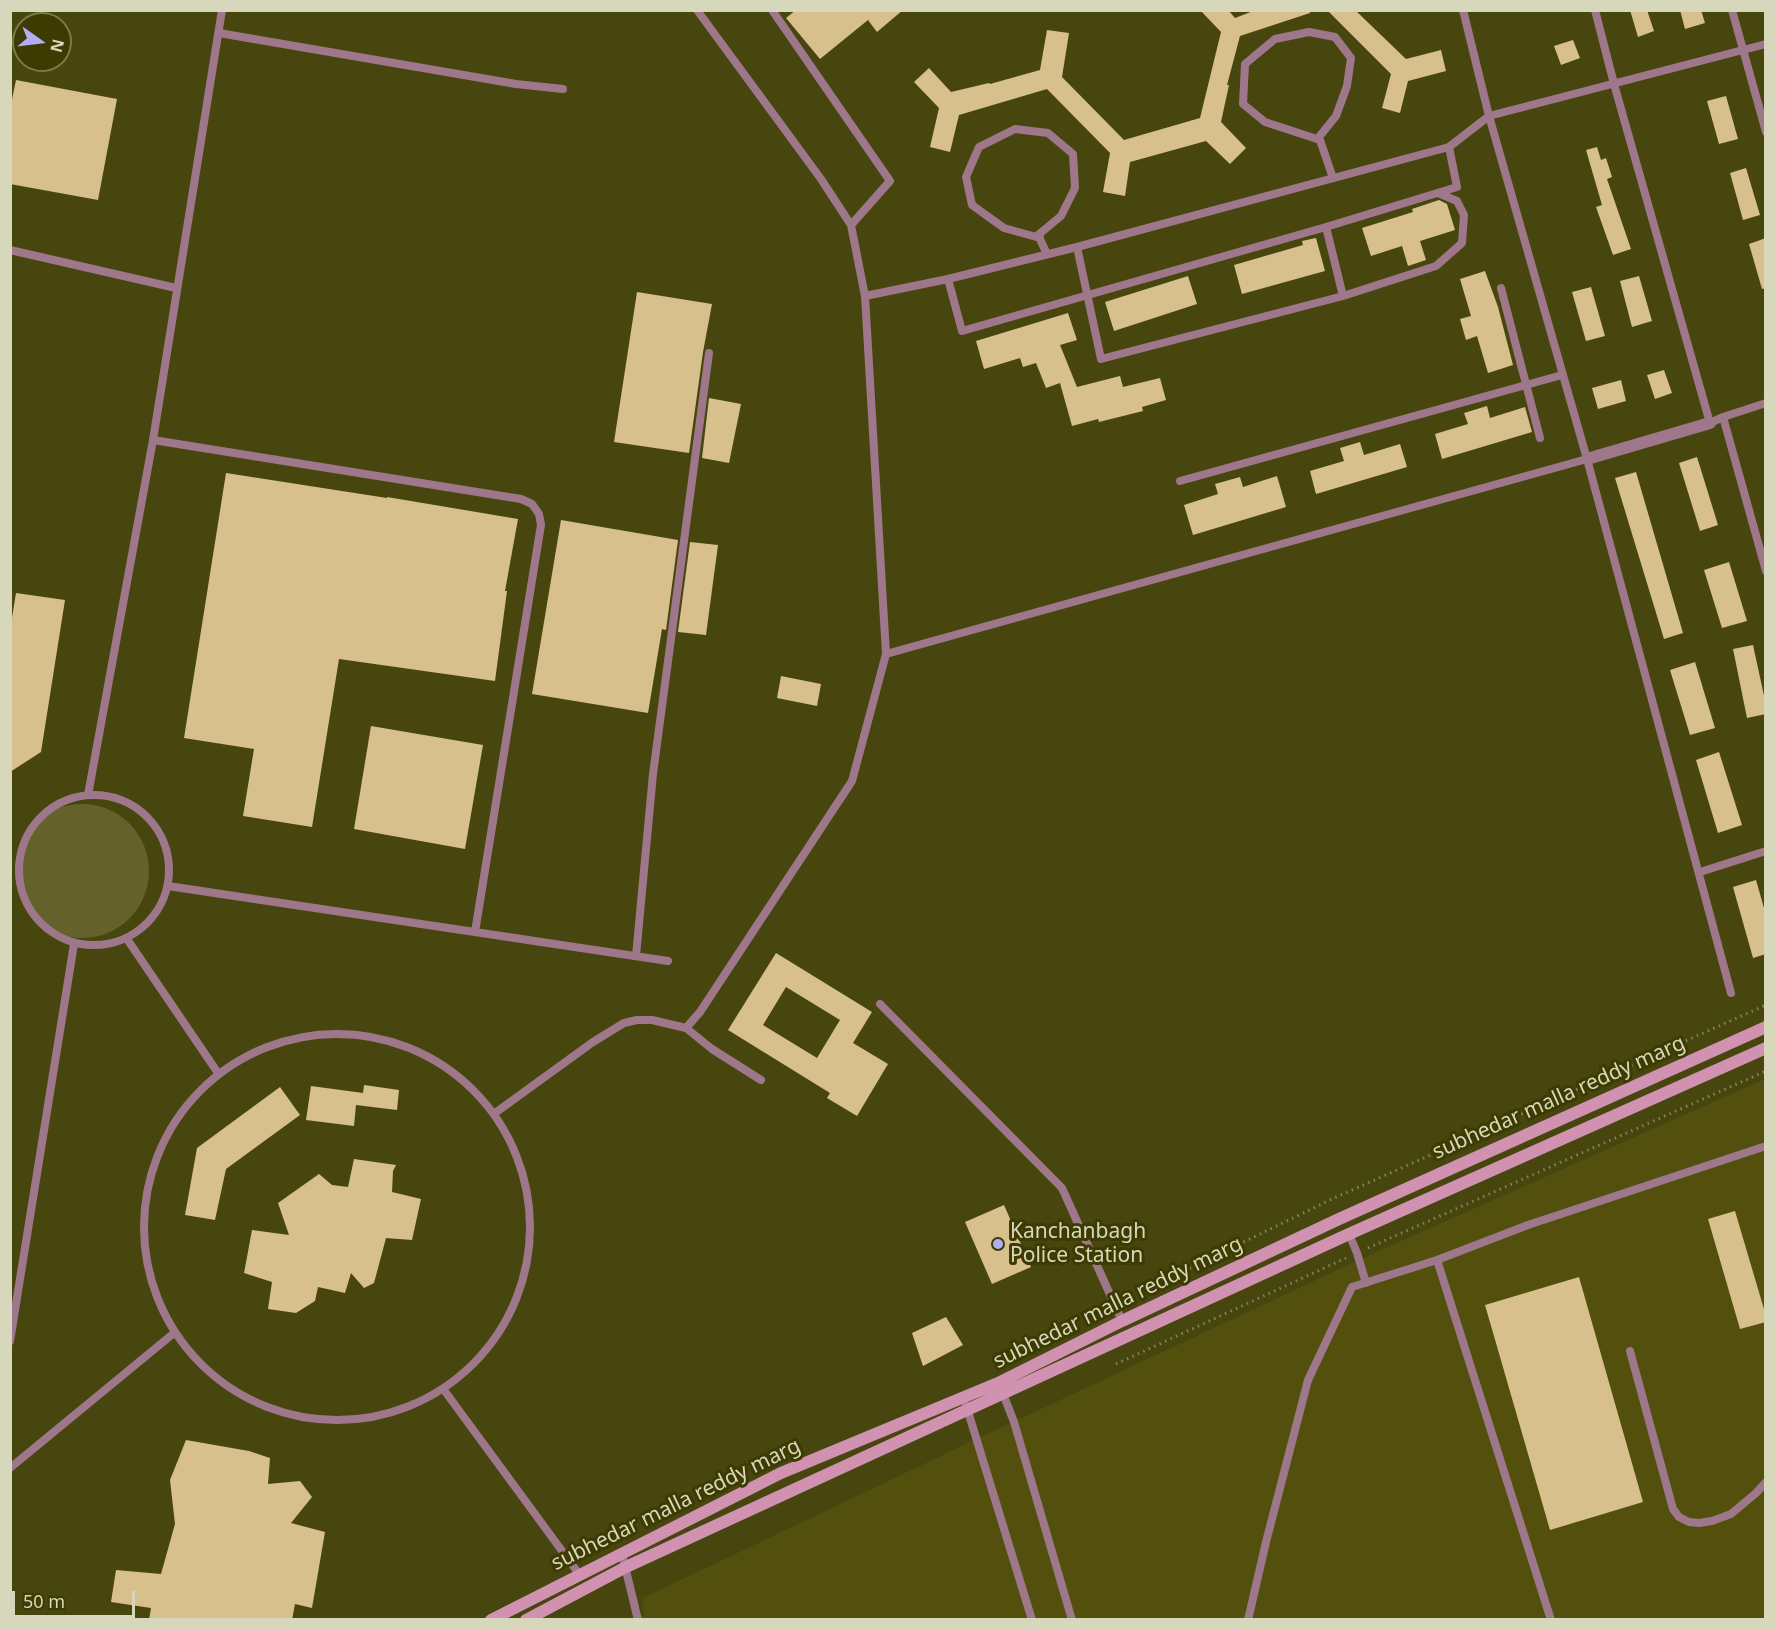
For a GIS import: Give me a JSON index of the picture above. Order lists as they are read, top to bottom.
{
  "streets": {
    "main road": ["subhedar malla reddy marg"]
  },
  "places": ["Kanchanbagh Police Station"],
  "scale_bar": "50 m",
  "north": "right"
}
